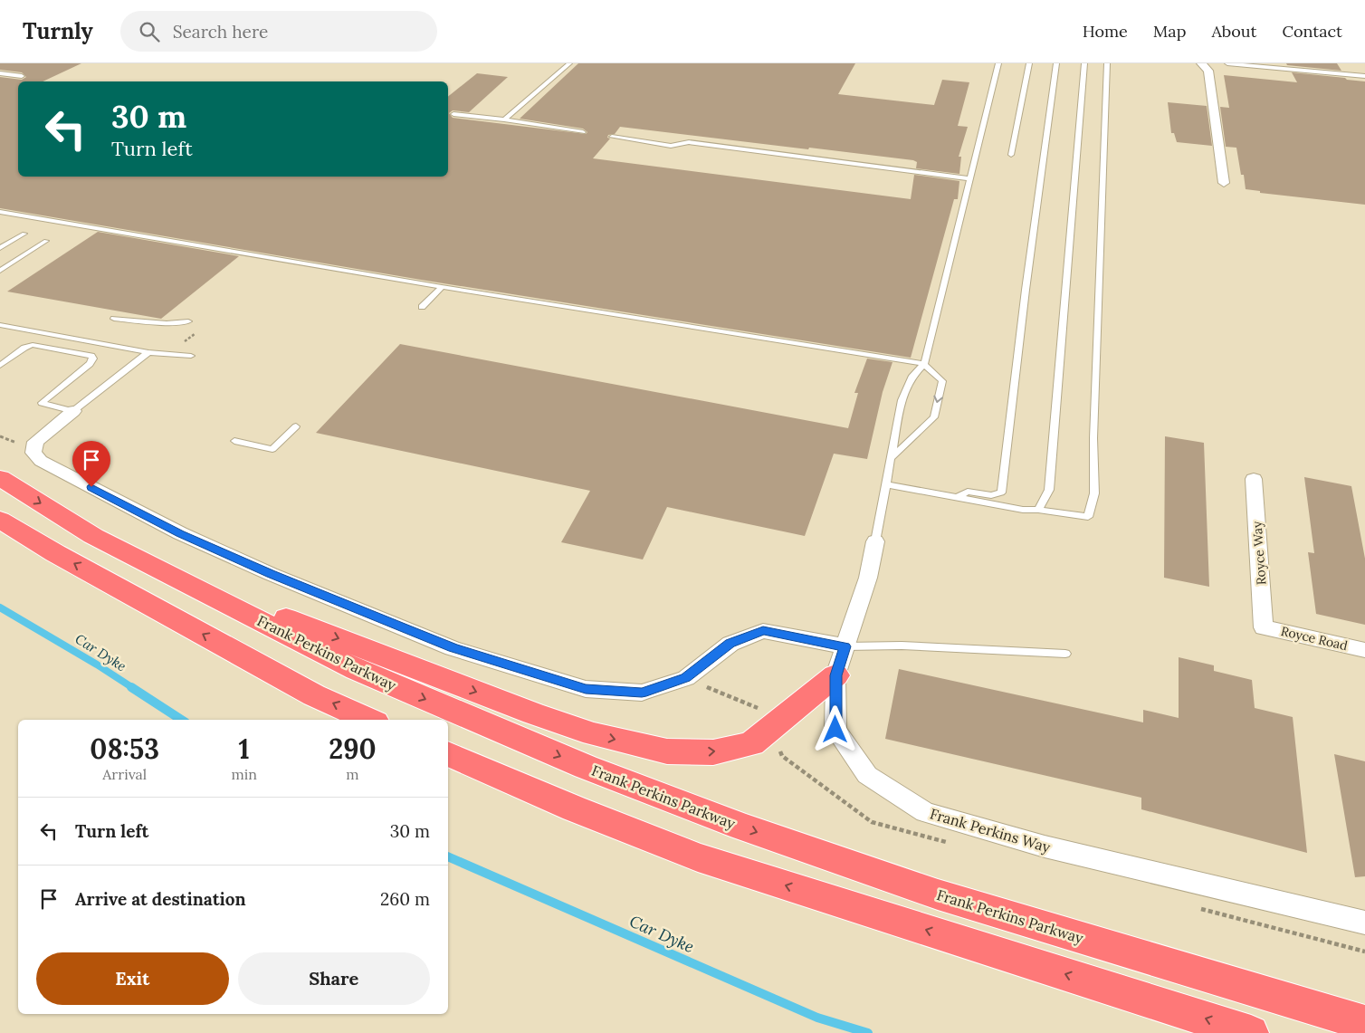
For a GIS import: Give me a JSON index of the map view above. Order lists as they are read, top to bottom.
{
  "streets": {
    "highway": ["Frank Perkins Parkway"],
    "street": ["Royce Way", "Royce Road", "Frank Perkins Way"]
  },
  "crossings": [
    ["Royce Way", "Royce Road"]
  ],
  "water": ["Car Dyke"],
  "page": {
    "header": "Turnly",
    "search": "Search here",
    "nav": [
      "Home",
      "Map",
      "About",
      "Contact"
    ],
    "turn": ["30 m", "Turn left"],
    "eta": [
      "08:53",
      "Arrival",
      "1",
      "min",
      "290",
      "m"
    ],
    "list": [
      {
        "name": "Turn left",
        "value": "30 m"
      },
      {
        "name": "Arrive at destination",
        "value": "260 m"
      }
    ],
    "buttons": ["Exit", "Share"]
  }
}
